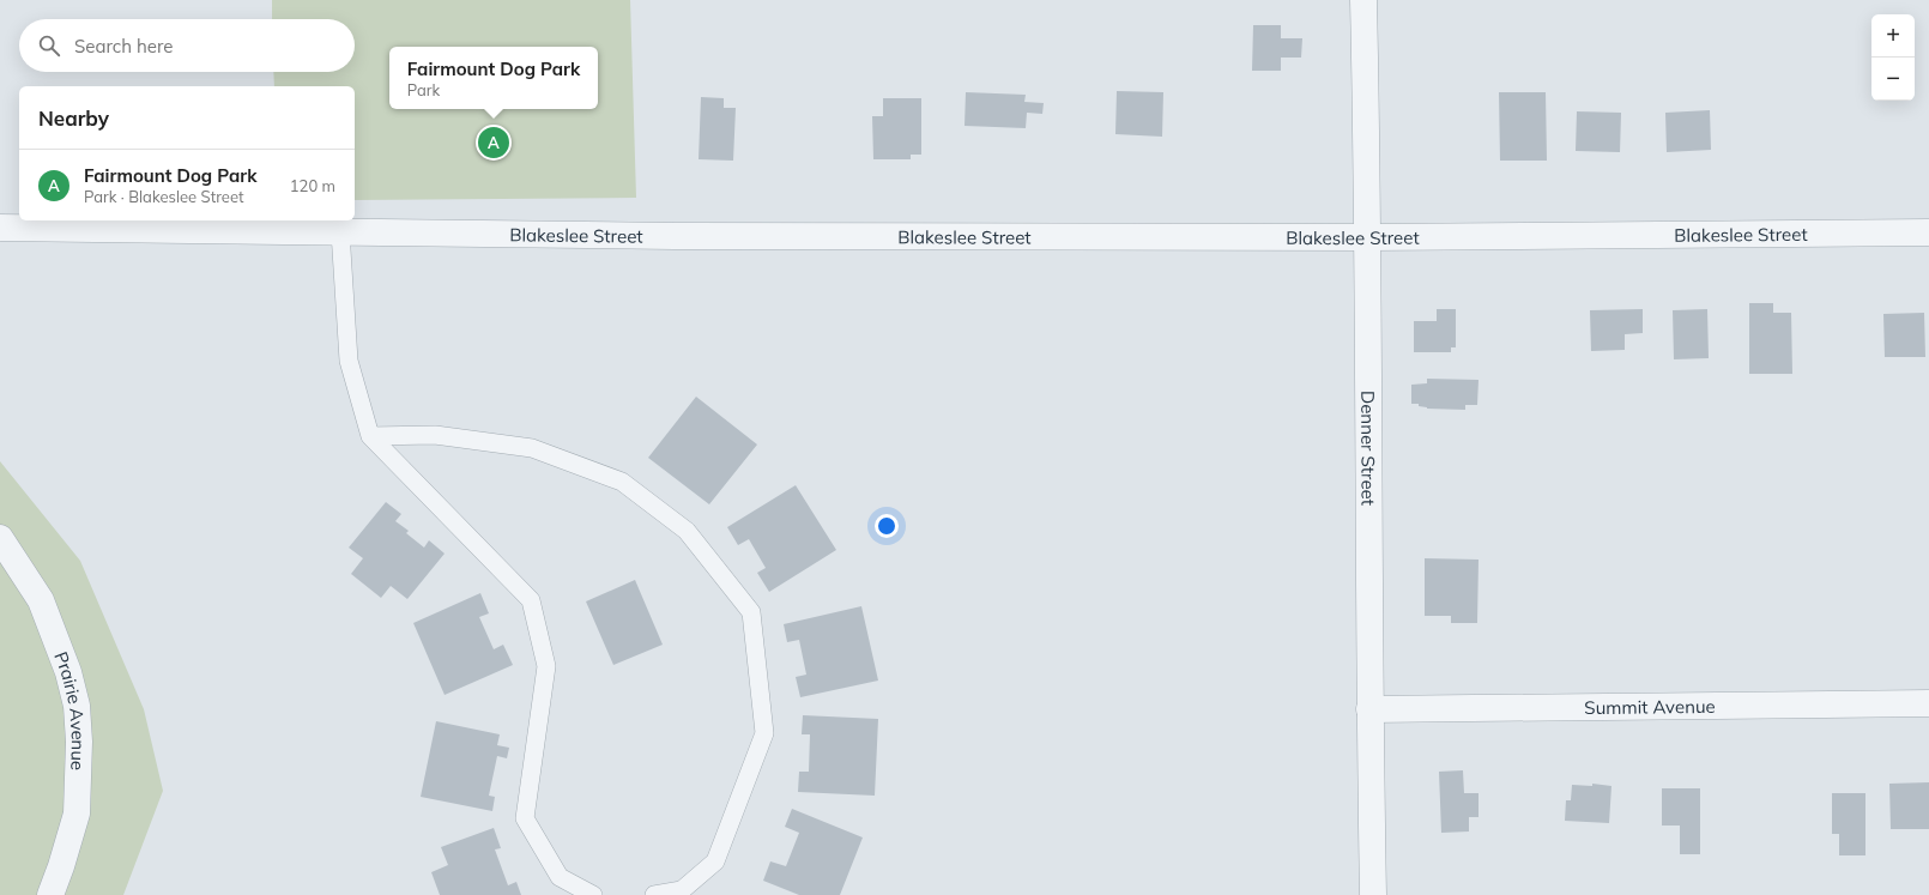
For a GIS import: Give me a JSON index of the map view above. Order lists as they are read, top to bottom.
{
  "streets": {
    "street": [
      "Blakeslee Street",
      "Denner Street",
      "Summit Avenue",
      "Prairie Avenue"
    ]
  },
  "crossings": [
    ["Blakeslee Street", "Denner Street"],
    ["Denner Street", "Summit Avenue"]
  ],
  "page": {
    "map_buttons": ["+", "−"],
    "search": "Search here",
    "popup": ["Fairmount Dog Park", "Park"],
    "heading": "Nearby",
    "pins": "A",
    "list": [
      {
        "mark": "A",
        "name": "Fairmount Dog Park",
        "note": "Park · Blakeslee Street",
        "value": "120 m"
      }
    ]
  }
}
